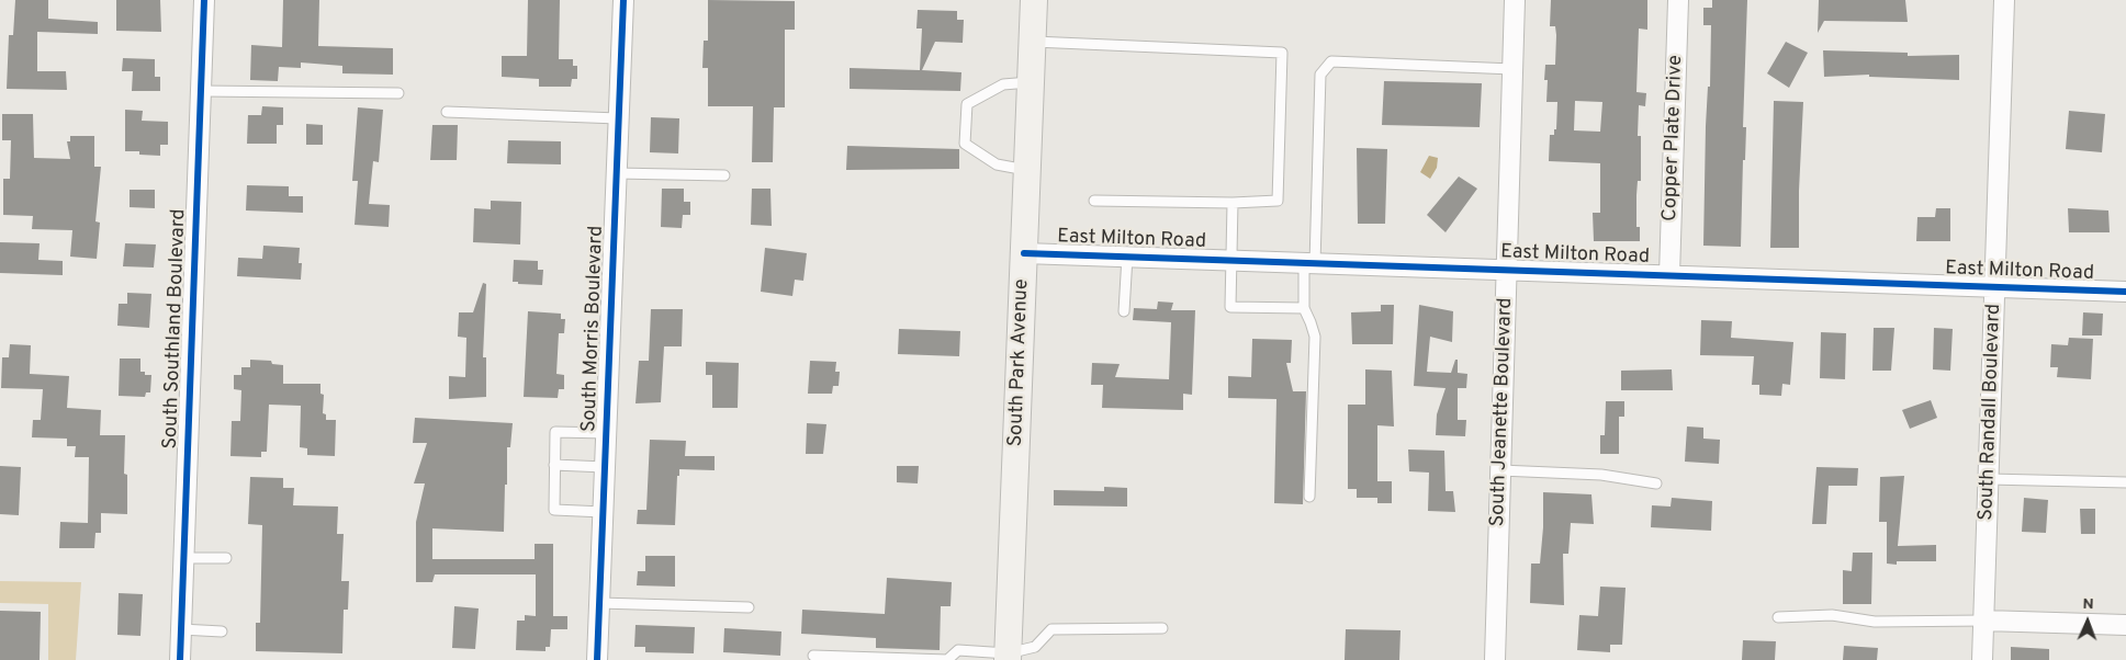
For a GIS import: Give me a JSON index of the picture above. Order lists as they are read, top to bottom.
{
  "streets": {
    "main road": ["South Park Avenue"],
    "street": [
      "Copper Plate Drive",
      "East Milton Road",
      "South Southland Boulevard",
      "South Morris Boulevard",
      "South Jeanette Boulevard",
      "South Randall Boulevard"
    ]
  },
  "crossings": [
    ["Copper Plate Drive", "East Milton Road"],
    ["East Milton Road", "South Park Avenue"],
    ["East Milton Road", "South Jeanette Boulevard"],
    ["East Milton Road", "South Randall Boulevard"]
  ],
  "north": "top"
}
